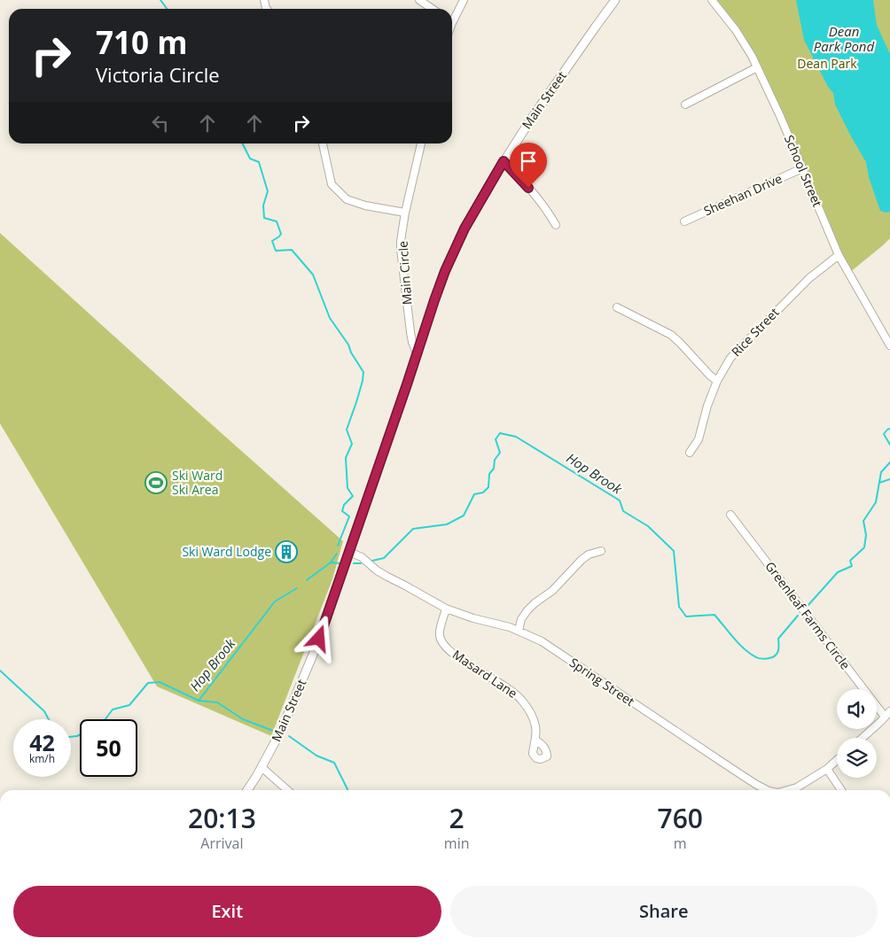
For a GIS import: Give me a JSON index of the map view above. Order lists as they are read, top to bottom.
{
  "streets": {
    "main road": ["Main Street"],
    "street": [
      "School Street",
      "Sheehan Drive",
      "Main Circle",
      "Rice Street",
      "Greenleaf Farms Circle",
      "Masard Lane",
      "Spring Street"
    ]
  },
  "crossings": [
    ["Main Street", "Main Circle"],
    ["Main Street", "Spring Street"],
    ["School Street", "Sheehan Drive"],
    ["School Street", "Rice Street"],
    ["Masard Lane", "Spring Street"]
  ],
  "water": ["Dean Park Pond", "Hop Brook"],
  "parks": ["Dean Park"],
  "places": {
    "sports": ["Ski Ward Ski Area"],
    "building": ["Ski Ward Lodge"]
  },
  "page": {
    "turn": ["710 m", "Victoria Circle"],
    "speed": "42 km/h",
    "limit": "50",
    "eta": [
      "20:13",
      "Arrival",
      "2",
      "min",
      "760",
      "m"
    ],
    "buttons": ["Exit", "Share"]
  }
}
